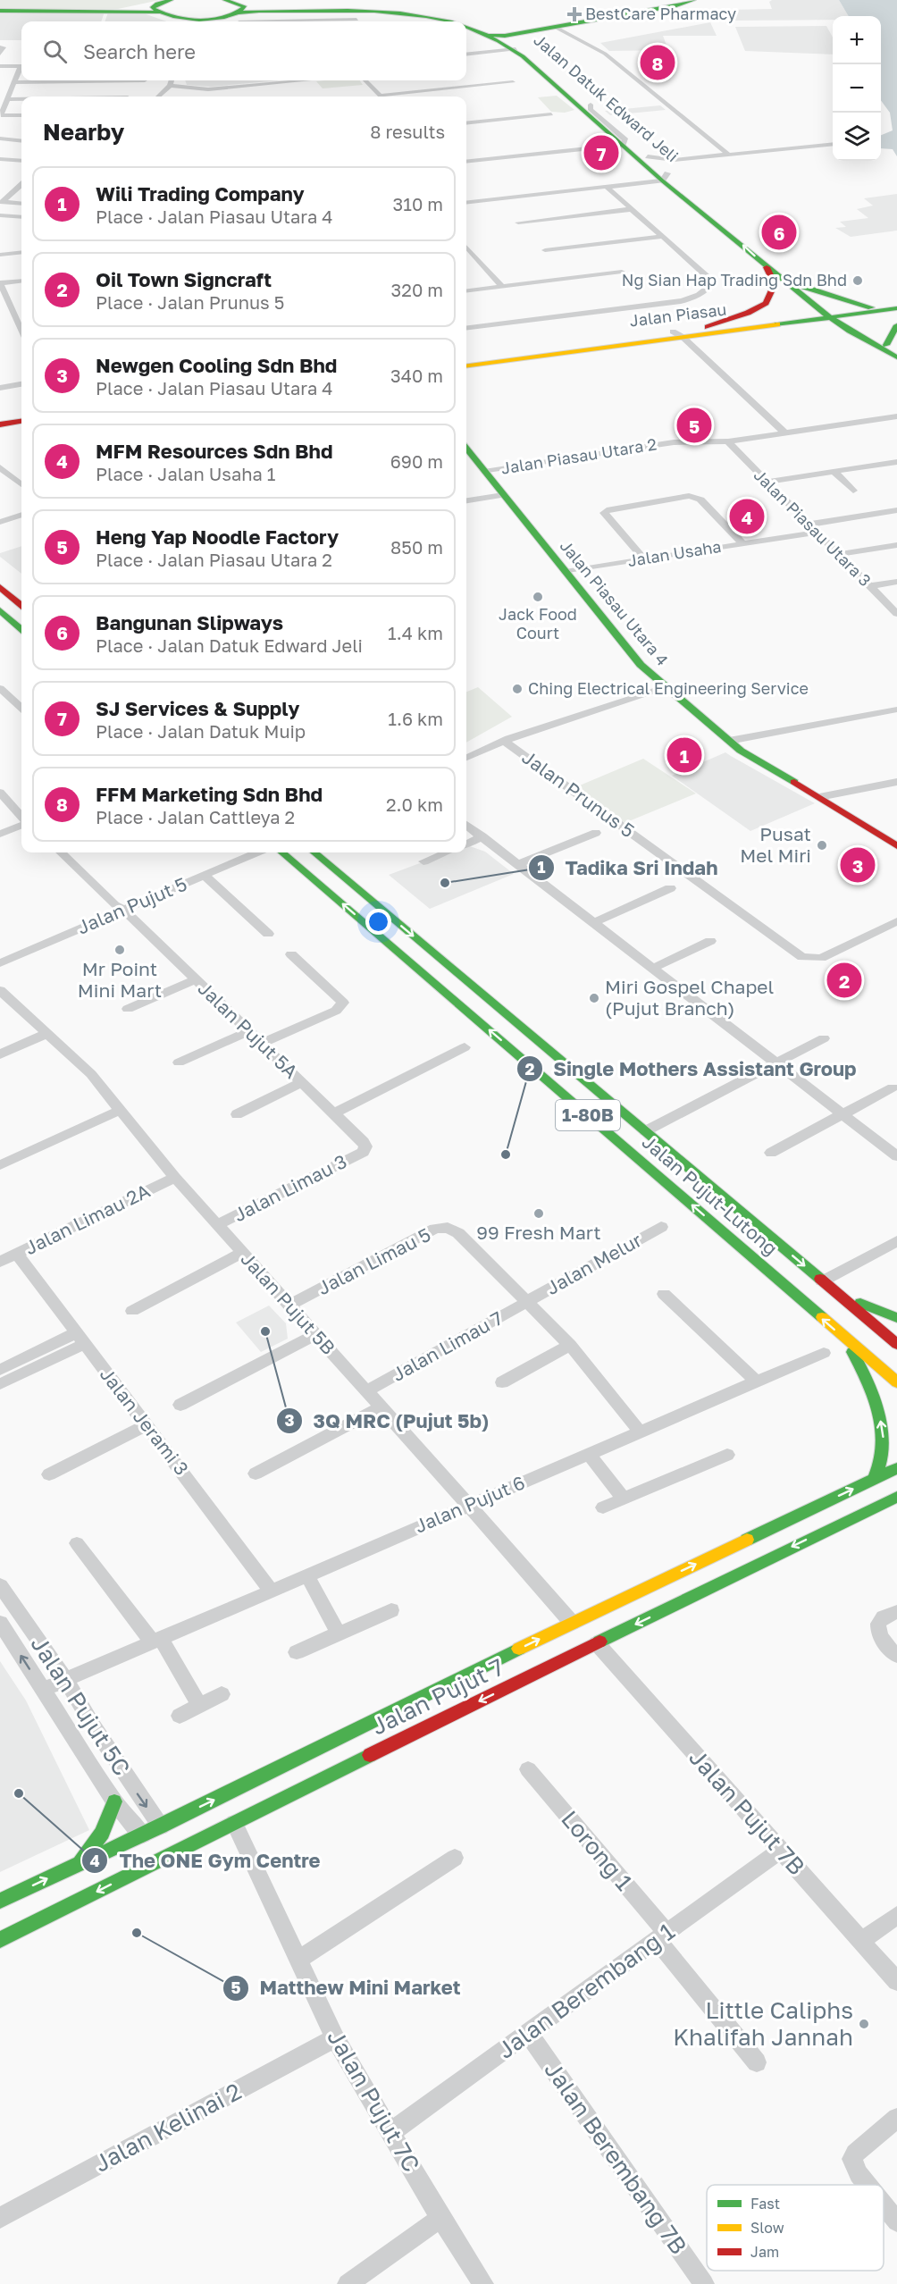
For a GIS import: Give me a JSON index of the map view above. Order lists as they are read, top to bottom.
{
  "streets": {
    "main road": [
      "Jalan Datuk Edward Jeli",
      "Jalan Piasau",
      "Jalan Piasau Utara 4",
      "1-80B",
      "Jalan Pujut-Lutong",
      "Jalan Pujut 7"
    ],
    "street": [
      "Jalan Piasau Utara 2",
      "Jalan Piasau Utara 3",
      "Jalan Usaha",
      "Jalan Prunus 5",
      "Jalan Pujut 5",
      "Jalan Pujut 5A",
      "Jalan Limau 3",
      "Jalan Limau 2A",
      "Jalan Limau 5",
      "Jalan Melur",
      "Jalan Pujut 5B",
      "Jalan Limau 7",
      "Jalan Jerami 3",
      "Jalan Pujut 6",
      "Jalan Pujut 5C",
      "Jalan Pujut 7B",
      "Lorong 1",
      "Jalan Berembang 1",
      "Jalan Pujut 7C",
      "Jalan Kelinai 2",
      "Jalan Berembang 7B"
    ]
  },
  "crossings": [
    ["Jalan Datuk Edward Jeli", "Jalan Piasau"],
    ["Jalan Piasau Utara 2", "Jalan Piasau Utara 3"],
    ["Jalan Piasau Utara 2", "Jalan Piasau Utara 4"],
    ["Jalan Piasau Utara 3", "Jalan Usaha"],
    ["Jalan Usaha", "Jalan Piasau Utara 4"],
    ["Jalan Pujut 5", "Jalan Pujut 5A"],
    ["Jalan Pujut 5A", "Jalan Limau 3"],
    ["Jalan Limau 3", "Jalan Pujut 5B"],
    ["Jalan Limau 2A", "Jalan Pujut 5B"],
    ["Jalan Limau 2A", "Jalan Jerami 3"],
    ["Jalan Limau 5", "Jalan Melur"],
    ["Jalan Limau 5", "Jalan Pujut 5B"],
    ["Jalan Limau 5", "Jalan Limau 7"],
    ["Jalan Limau 5", "Jalan Pujut 6"],
    ["Jalan Melur", "Jalan Limau 7"],
    ["Jalan Pujut 5B", "Jalan Limau 7"],
    ["Jalan Pujut 5B", "Jalan Pujut 6"],
    ["Jalan Pujut 5B", "Jalan Pujut 7"],
    ["Jalan Jerami 3", "Jalan Pujut 6"],
    ["Jalan Pujut 6", "Jalan Pujut 5C"],
    ["Jalan Pujut 7", "Jalan Pujut 5C"],
    ["Jalan Pujut 7", "Jalan Pujut 7B"],
    ["Jalan Pujut 7", "Jalan Pujut 7C"],
    ["Jalan Pujut 7B", "Jalan Berembang 1"],
    ["Lorong 1", "Jalan Berembang 1"],
    ["Jalan Berembang 1", "Jalan Pujut 7C"],
    ["Jalan Berembang 1", "Jalan Berembang 7B"],
    ["Jalan Pujut 7C", "Jalan Kelinai 2"]
  ],
  "places": {
    "health": ["BestCare Pharmacy"],
    "other": [
      "Ng Sian Hap Trading Sdn Bhd",
      "Jack Food Court",
      "Ching Electrical Engineering Service",
      "Pusat Mel Miri",
      "Tadika Sri Indah",
      "Mr Point Mini Mart",
      "Miri Gospel Chapel (Pujut Branch)",
      "Single Mothers Assistant Group",
      "99 Fresh Mart",
      "3Q MRC (Pujut 5b)",
      "The ONE Gym Centre",
      "Matthew Mini Market",
      "Little Caliphs Khalifah Jannah"
    ]
  },
  "legend": ["Fast", "Slow", "Jam"],
  "page": {
    "map_buttons": ["+", "−"],
    "search": "Search here",
    "pins": [
      "8",
      "7",
      "6",
      "5",
      "4",
      "1",
      "3",
      "2"
    ],
    "heading": ["Nearby", "8 results"],
    "list": [
      {
        "mark": "1",
        "name": "Wili Trading Company",
        "note": "Place · Jalan Piasau Utara 4",
        "value": "310 m"
      },
      {
        "mark": "2",
        "name": "Oil Town Signcraft",
        "note": "Place · Jalan Prunus 5",
        "value": "320 m"
      },
      {
        "mark": "3",
        "name": "Newgen Cooling Sdn Bhd",
        "note": "Place · Jalan Piasau Utara 4",
        "value": "340 m"
      },
      {
        "mark": "4",
        "name": "MFM Resources Sdn Bhd",
        "note": "Place · Jalan Usaha 1",
        "value": "690 m"
      },
      {
        "mark": "5",
        "name": "Heng Yap Noodle Factory",
        "note": "Place · Jalan Piasau Utara 2",
        "value": "850 m"
      },
      {
        "mark": "6",
        "name": "Bangunan Slipways",
        "note": "Place · Jalan Datuk Edward Jeli",
        "value": "1.4 km"
      },
      {
        "mark": "7",
        "name": "SJ Services & Supply",
        "note": "Place · Jalan Datuk Muip",
        "value": "1.6 km"
      },
      {
        "mark": "8",
        "name": "FFM Marketing Sdn Bhd",
        "note": "Place · Jalan Cattleya 2",
        "value": "2.0 km"
      }
    ]
  }
}
